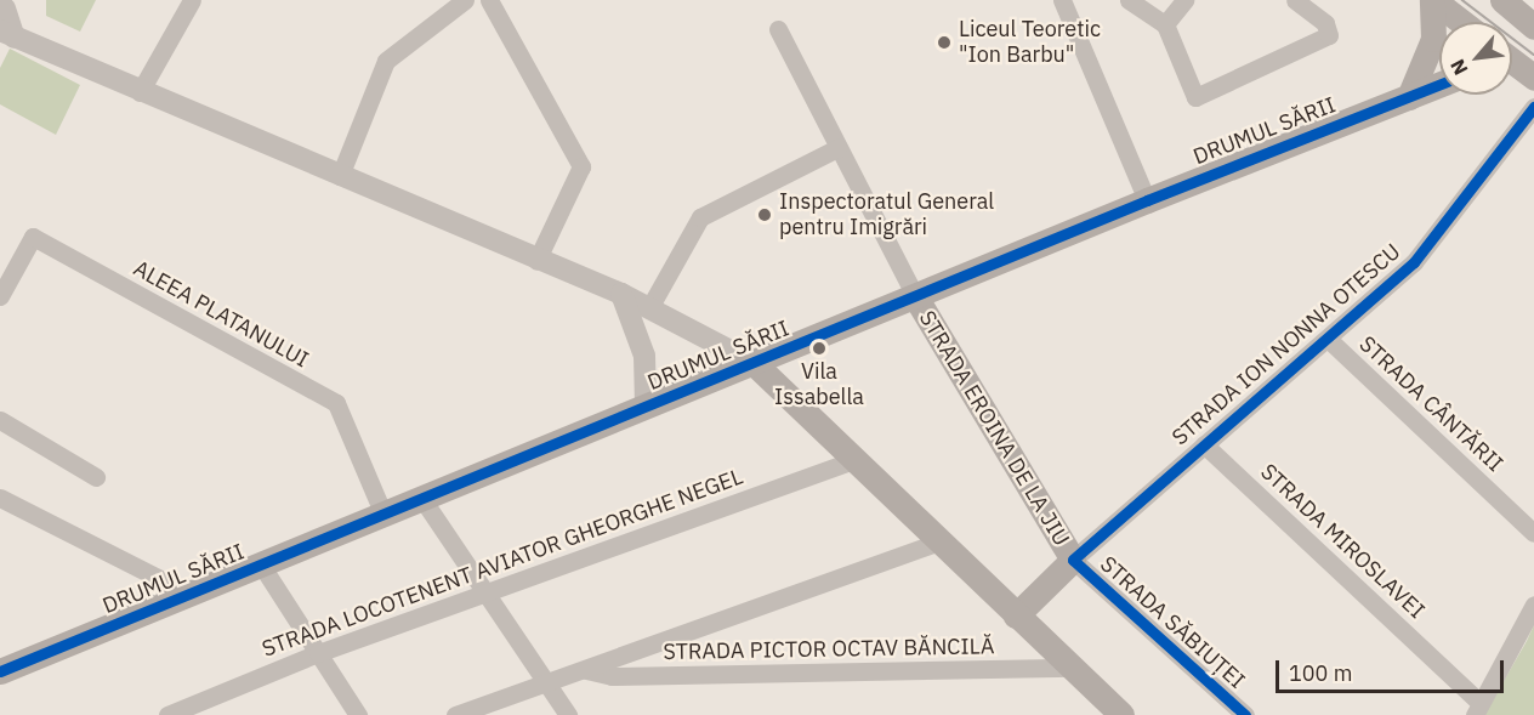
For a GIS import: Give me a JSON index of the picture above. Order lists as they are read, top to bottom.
{
  "streets": {
    "main road": ["DRUMUL SĂRII", "STRADA ION NONNA OTESCU", "STRADA EROINA DE LA JIU"],
    "street": [
      "ALEEA PLATANULUI",
      "STRADA CÂNTĂRII",
      "STRADA MIROSLAVEI",
      "STRADA LOCOTENENT AVIATOR GHEORGHE NEGEL",
      "STRADA SĂBIUȚEI",
      "STRADA PICTOR OCTAV BĂNCILĂ"
    ]
  },
  "crossings": [
    ["DRUMUL SĂRII", "ALEEA PLATANULUI"],
    ["DRUMUL SĂRII", "STRADA EROINA DE LA JIU"],
    ["STRADA ION NONNA OTESCU", "STRADA CÂNTĂRII"],
    ["STRADA ION NONNA OTESCU", "STRADA EROINA DE LA JIU"],
    ["STRADA ION NONNA OTESCU", "STRADA MIROSLAVEI"],
    ["STRADA ION NONNA OTESCU", "STRADA SĂBIUȚEI"],
    ["STRADA EROINA DE LA JIU", "STRADA SĂBIUȚEI"]
  ],
  "places": ["Liceul Teoretic \"Ion Barbu\"", "Inspectoratul General pentru Imigrări", "Vila Issabella"],
  "scale_bar": "100 m",
  "north": "bottom left"
}
